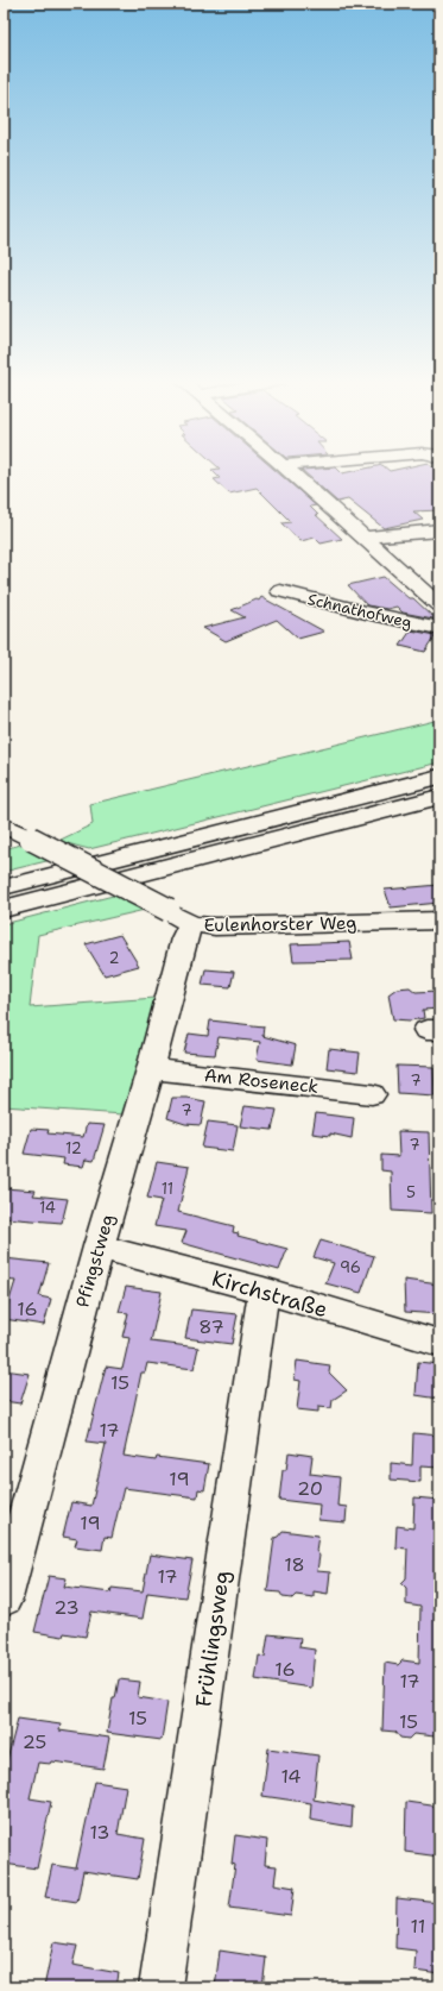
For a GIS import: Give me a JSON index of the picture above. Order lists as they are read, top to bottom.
{
  "streets": {
    "main road": [
      "Schnathofweg",
      "Eulenhorster Weg",
      "Am Roseneck",
      "Pfingstweg",
      "Kirchstraße",
      "Frühlingsweg"
    ]
  },
  "crossings": [
    ["Eulenhorster Weg", "Pfingstweg"],
    ["Am Roseneck", "Pfingstweg"],
    ["Pfingstweg", "Kirchstraße"],
    ["Kirchstraße", "Frühlingsweg"]
  ],
  "house_numbers": [
    "2",
    "7",
    "7",
    "7",
    "12",
    "11",
    "5",
    "14",
    "96",
    "16",
    "87",
    "15",
    "17",
    "19",
    "20",
    "19",
    "18",
    "17",
    "23",
    "16",
    "17",
    "15",
    "15",
    "25",
    "14",
    "13",
    "11"
  ]
}
